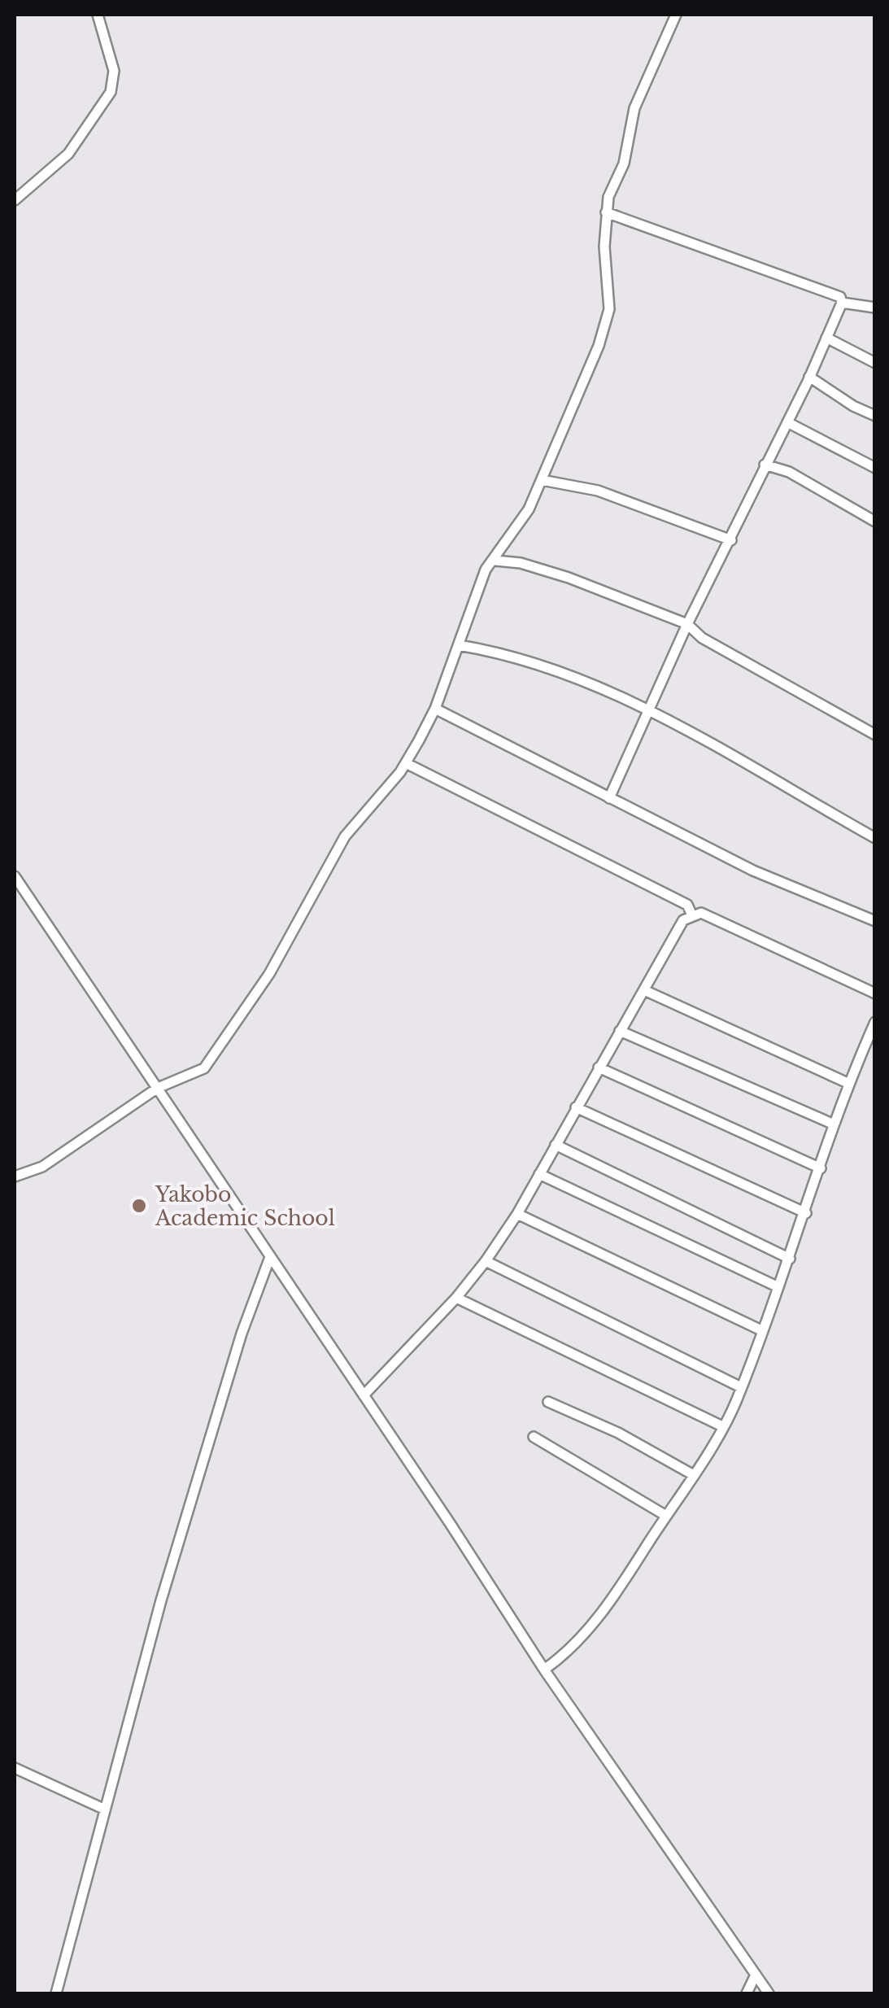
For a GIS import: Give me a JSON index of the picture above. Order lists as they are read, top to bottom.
{
  "places": ["Yakobo Academic School"]
}
